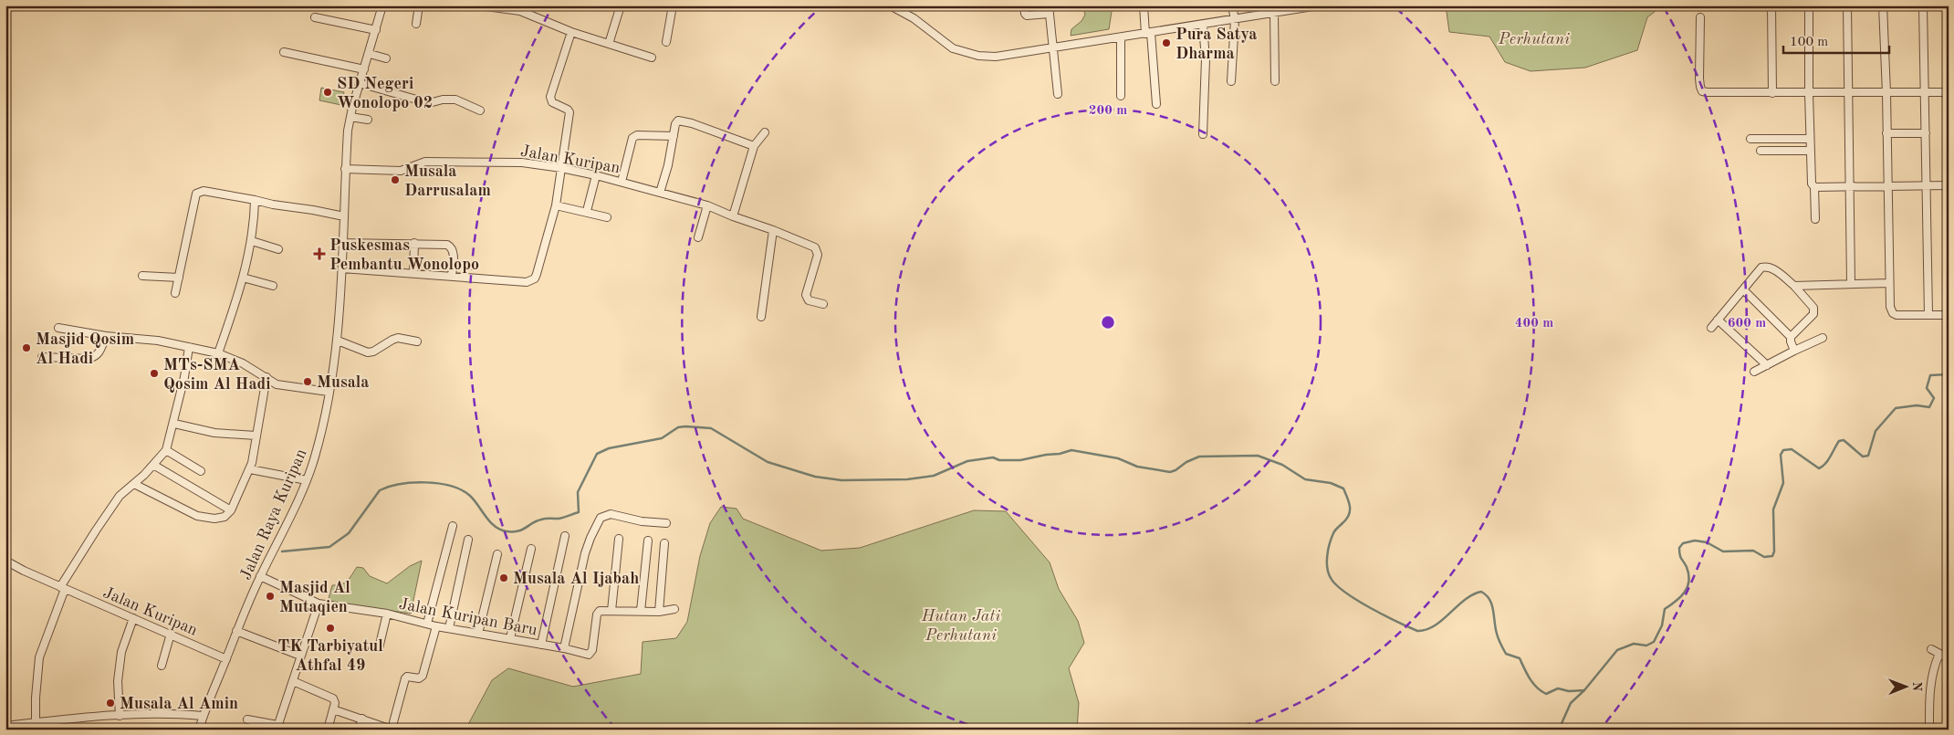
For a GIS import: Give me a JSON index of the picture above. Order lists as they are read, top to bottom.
{
  "streets": {
    "street": ["Jalan Kuripan", "Jalan Raya Kuripan", "Jalan Kuripan Baru"]
  },
  "crossings": [
    ["Jalan Kuripan", "Jalan Raya Kuripan"],
    ["Jalan Raya Kuripan", "Jalan Kuripan Baru"]
  ],
  "parks": ["Perhutani", "Hutan Jati Perhutani"],
  "places": {
    "other": [
      "Pura Satya Dharma",
      "SD Negeri Wonolopo 02",
      "Musala Darrusalam",
      "Masjid Qosim Al Hadi",
      "MTs-SMA Qosim Al Hadi",
      "Musala",
      "Musala Al Ijabah",
      "Masjid Al Mutaqien",
      "TK Tarbiyatul Athfal 49",
      "Musala Al Amin"
    ],
    "health": ["Puskesmas Pembantu Wonolopo"]
  },
  "scale_bar": "100 m",
  "north": "right",
  "rings": ["200 m", "400 m", "600 m"]
}
